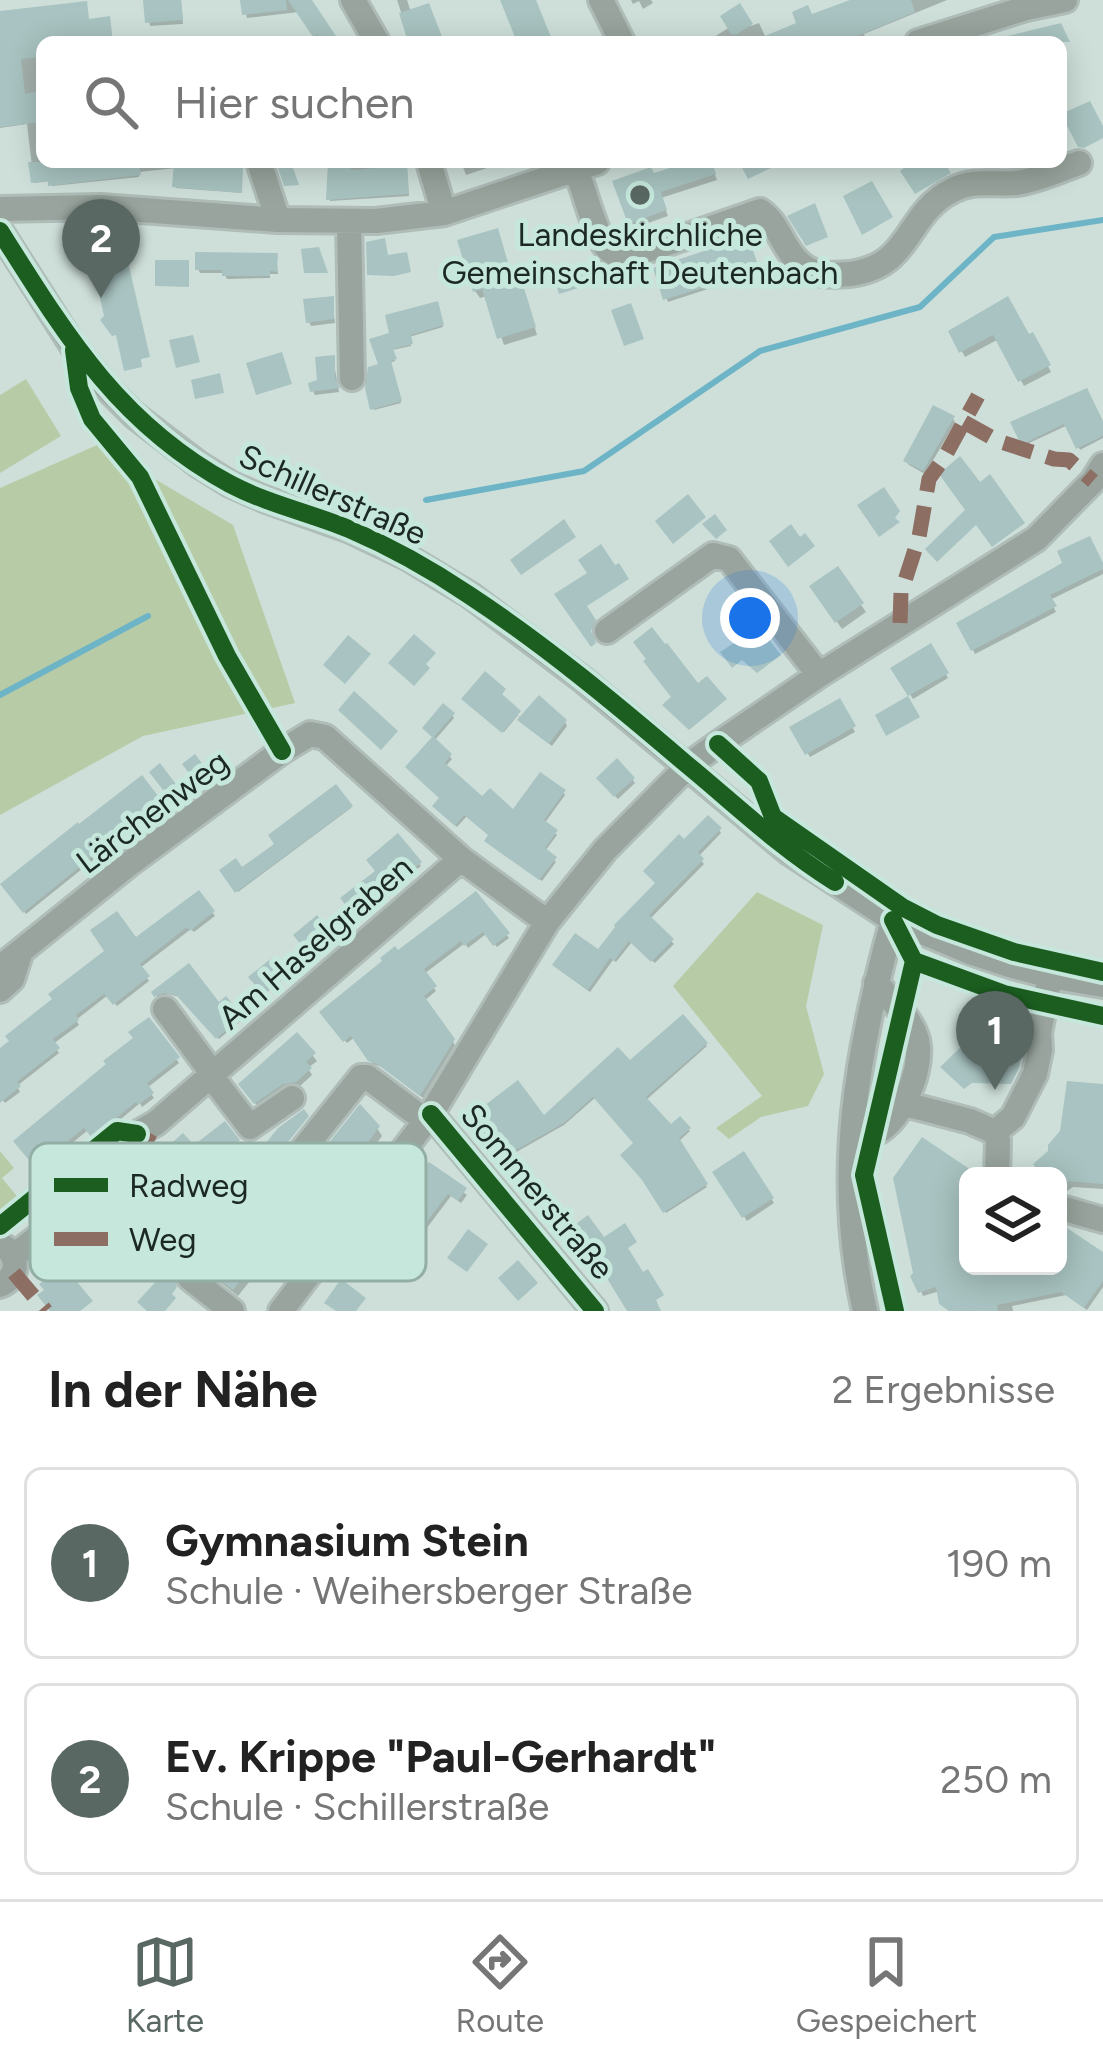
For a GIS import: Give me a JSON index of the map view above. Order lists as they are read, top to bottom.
{
  "streets": {
    "street": [
      "Schillerstraße",
      "Lärchenweg",
      "Am Haselgraben",
      "Sommerstraße"
    ]
  },
  "crossings": [
    ["Lärchenweg", "Am Haselgraben"]
  ],
  "places": ["Landeskirchliche Gemeinschaft Deutenbach"],
  "legend": ["Radweg", "Weg"],
  "page": {
    "search": "Hier suchen",
    "pins": ["2", "1"],
    "heading": ["In der Nähe", "2 Ergebnisse"],
    "list": [
      {
        "mark": "1",
        "name": "Gymnasium Stein",
        "note": "Schule · Weihersberger Straße",
        "value": "190 m"
      },
      {
        "mark": "2",
        "name": "Ev. Krippe \"Paul-Gerhardt\"",
        "note": "Schule · Schillerstraße",
        "value": "250 m"
      }
    ],
    "nav": ["Karte", "Route", "Gespeichert"]
  }
}
